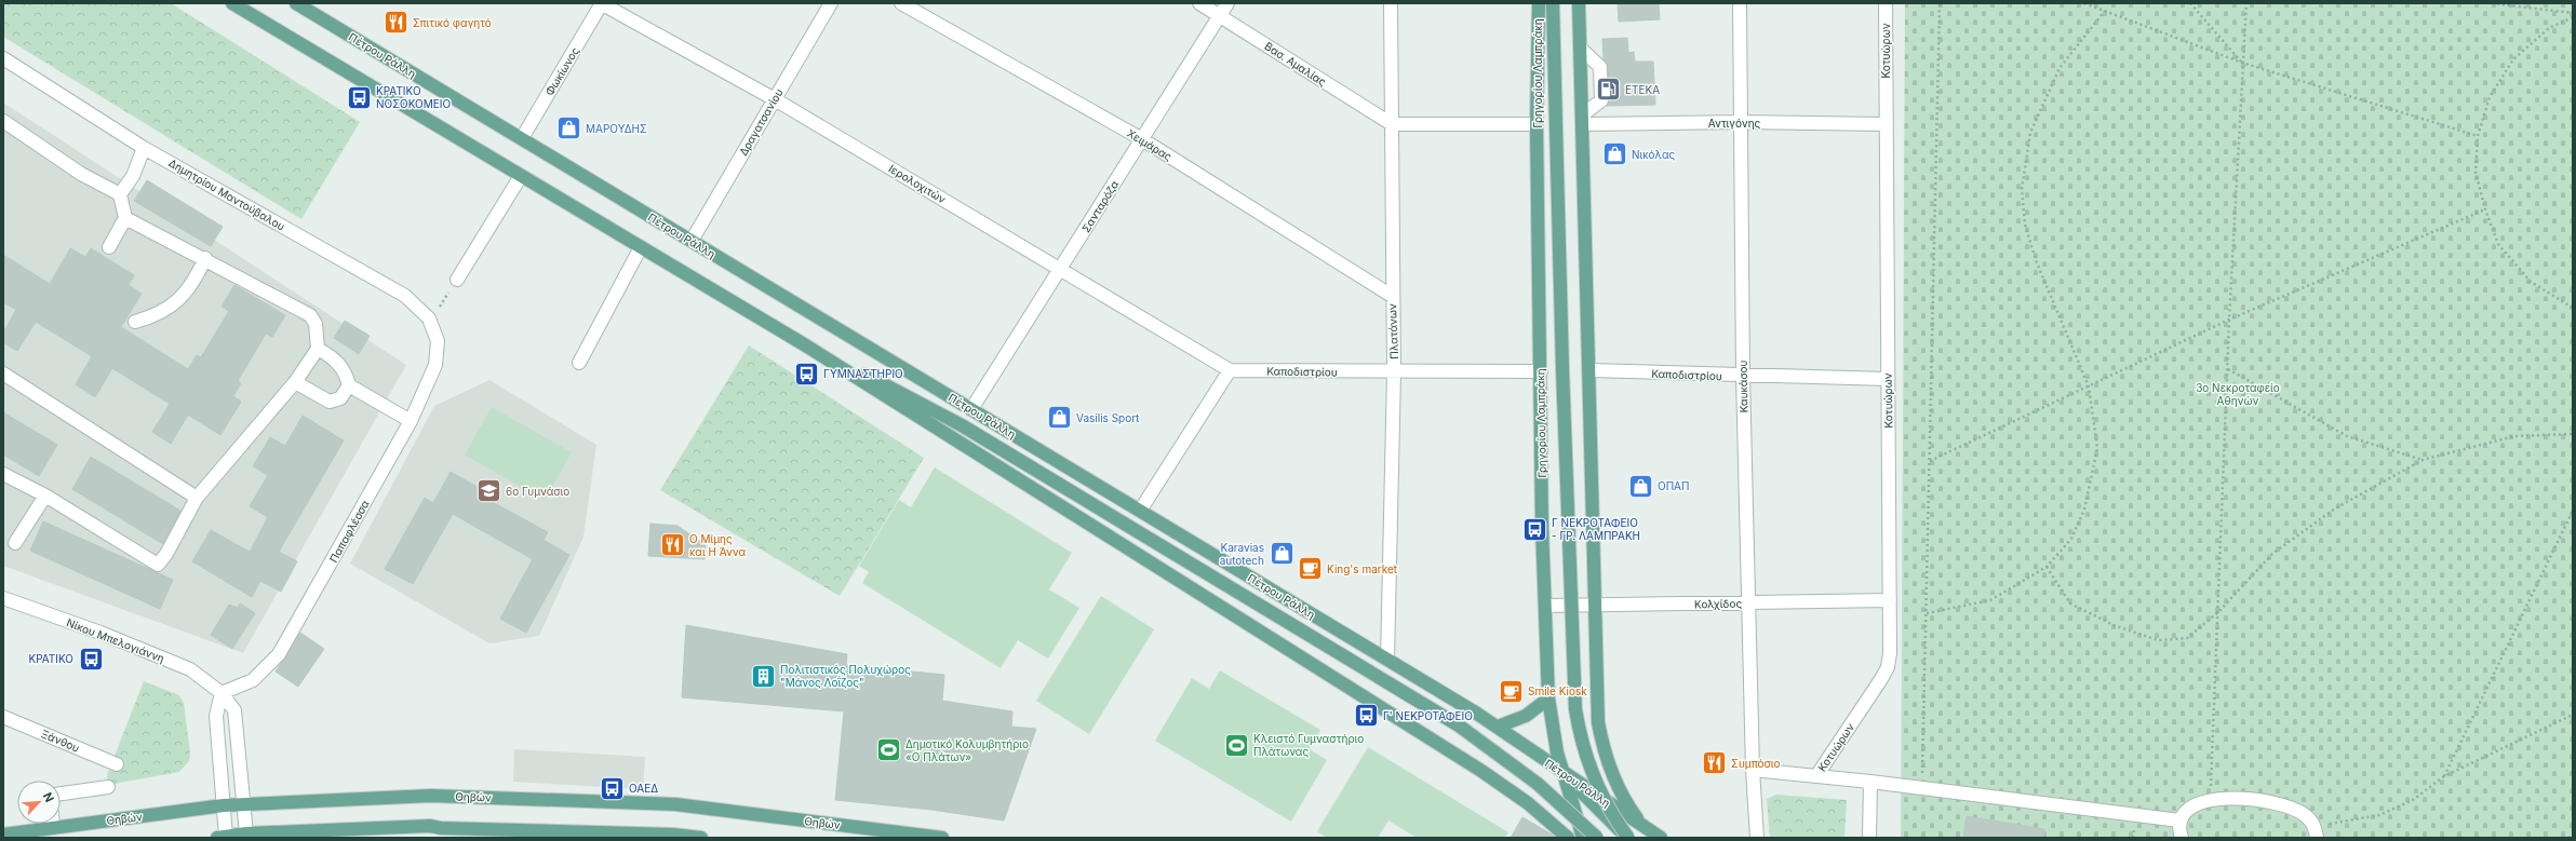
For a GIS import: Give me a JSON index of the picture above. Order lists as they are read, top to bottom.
{
  "streets": {
    "main road": ["Πέτρου Ράλλη", "Γρηγορίου Λαμπράκη", "Θηβών"],
    "street": [
      "Κοτυώρων",
      "Βασ. Αμαλίας",
      "Φωκίωνος",
      "Δραγατσανίου",
      "Αντιγόνης",
      "Χειμάρας",
      "Ιερολοχιτών",
      "Δημητρίου Μαντούβαλου",
      "Σανταρόζα",
      "Πλατάνων",
      "Καποδιστρίου",
      "Καυκάσου",
      "Παπαφλέσσα",
      "Κολχίδος",
      "Νίκου Μπελογιάννη",
      "Ξάνθου"
    ]
  },
  "crossings": [
    ["Κοτυώρων", "Αντιγόνης"],
    ["Κοτυώρων", "Καποδιστρίου"],
    ["Κοτυώρων", "Κολχίδος"],
    ["Πέτρου Ράλλη", "Φωκίωνος"],
    ["Πέτρου Ράλλη", "Γρηγορίου Λαμπράκη"],
    ["Πέτρου Ράλλη", "Δραγατσανίου"],
    ["Πέτρου Ράλλη", "Σανταρόζα"],
    ["Πέτρου Ράλλη", "Πλατάνων"],
    ["Βασ. Αμαλίας", "Σανταρόζα"],
    ["Βασ. Αμαλίας", "Πλατάνων"],
    ["Φωκίωνος", "Ιερολοχιτών"],
    ["Γρηγορίου Λαμπράκη", "Καποδιστρίου"],
    ["Γρηγορίου Λαμπράκη", "Κολχίδος"],
    ["Δραγατσανίου", "Ιερολοχιτών"],
    ["Αντιγόνης", "Καυκάσου"],
    ["Χειμάρας", "Σανταρόζα"],
    ["Χειμάρας", "Πλατάνων"],
    ["Ιερολοχιτών", "Σανταρόζα"],
    ["Ιερολοχιτών", "Καποδιστρίου"],
    ["Δημητρίου Μαντούβαλου", "Παπαφλέσσα"],
    ["Πλατάνων", "Καποδιστρίου"],
    ["Καποδιστρίου", "Καυκάσου"],
    ["Καυκάσου", "Κολχίδος"],
    ["Παπαφλέσσα", "Νίκου Μπελογιάννη"],
    ["Νίκου Μπελογιάννη", "Θηβών"]
  ],
  "parks": ["3ο Νεκροταφείο Αθηνών"],
  "places": {
    "restaurant": ["Σπιτικό φαγητό", "Ο Μίμης και Η Άννα", "Συμπόσιο"],
    "fuel station": ["ΕΤΕΚΑ"],
    "bus stop": [
      "ΚΡΑΤΙΚΟ ΝΟΣΟΚΟΜΕΙΟ",
      "ΓΥΜΝΑΣΤΗΡΙΟ",
      "Γ ΝΕΚΡΟΤΑΦΕΙΟ - ΓΡ. ΛΑΜΠΡΑΚΗ",
      "ΚΡΑΤΙΚΟ",
      "Γ' ΝΕΚΡΟΤΑΦΕΙΟ",
      "ΟΑΕΔ"
    ],
    "shop": [
      "ΜΑΡΟΥΔΗΣ",
      "Νικόλας",
      "Vasilis Sport",
      "ΟΠΑΠ",
      "Karavias autotech"
    ],
    "school or university": ["6ο Γυμνάσιο"],
    "cafe": ["King's market", "Smile Kiosk"],
    "building": ["Πολιτιστικός Πολυχώρος \"Μάνος Λοΐζος\""],
    "sports": ["Κλειστό Γυμναστήριο Πλάτωνας", "Δημοτικό Κολυμβητήριο «Ο Πλάτων»"]
  },
  "north": "top right"
}
